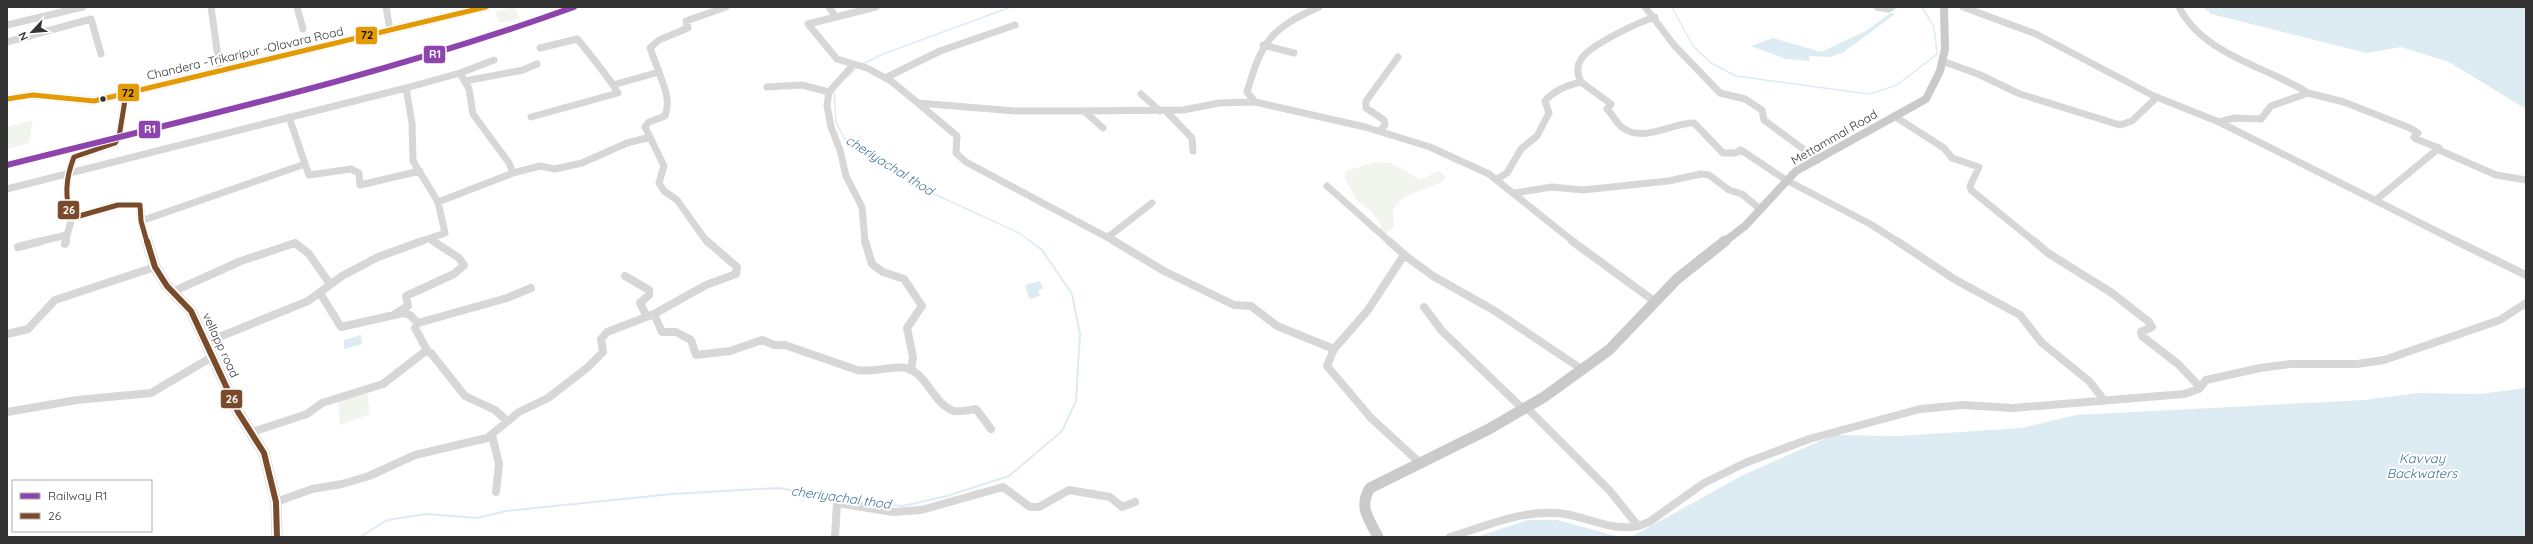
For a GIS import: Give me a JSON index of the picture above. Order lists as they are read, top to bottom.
{
  "streets": {
    "main road": ["Chandera -Trikaripur -Olavara Road", "Mettammal Road", "vellapp road"]
  },
  "water": ["cheriyachal thod", "Kavvay Backwaters"],
  "lines": ["rail line R1", "transit line 72", "transit line 26"],
  "legend": ["Railway R1", "26"],
  "north": "bottom left"
}
